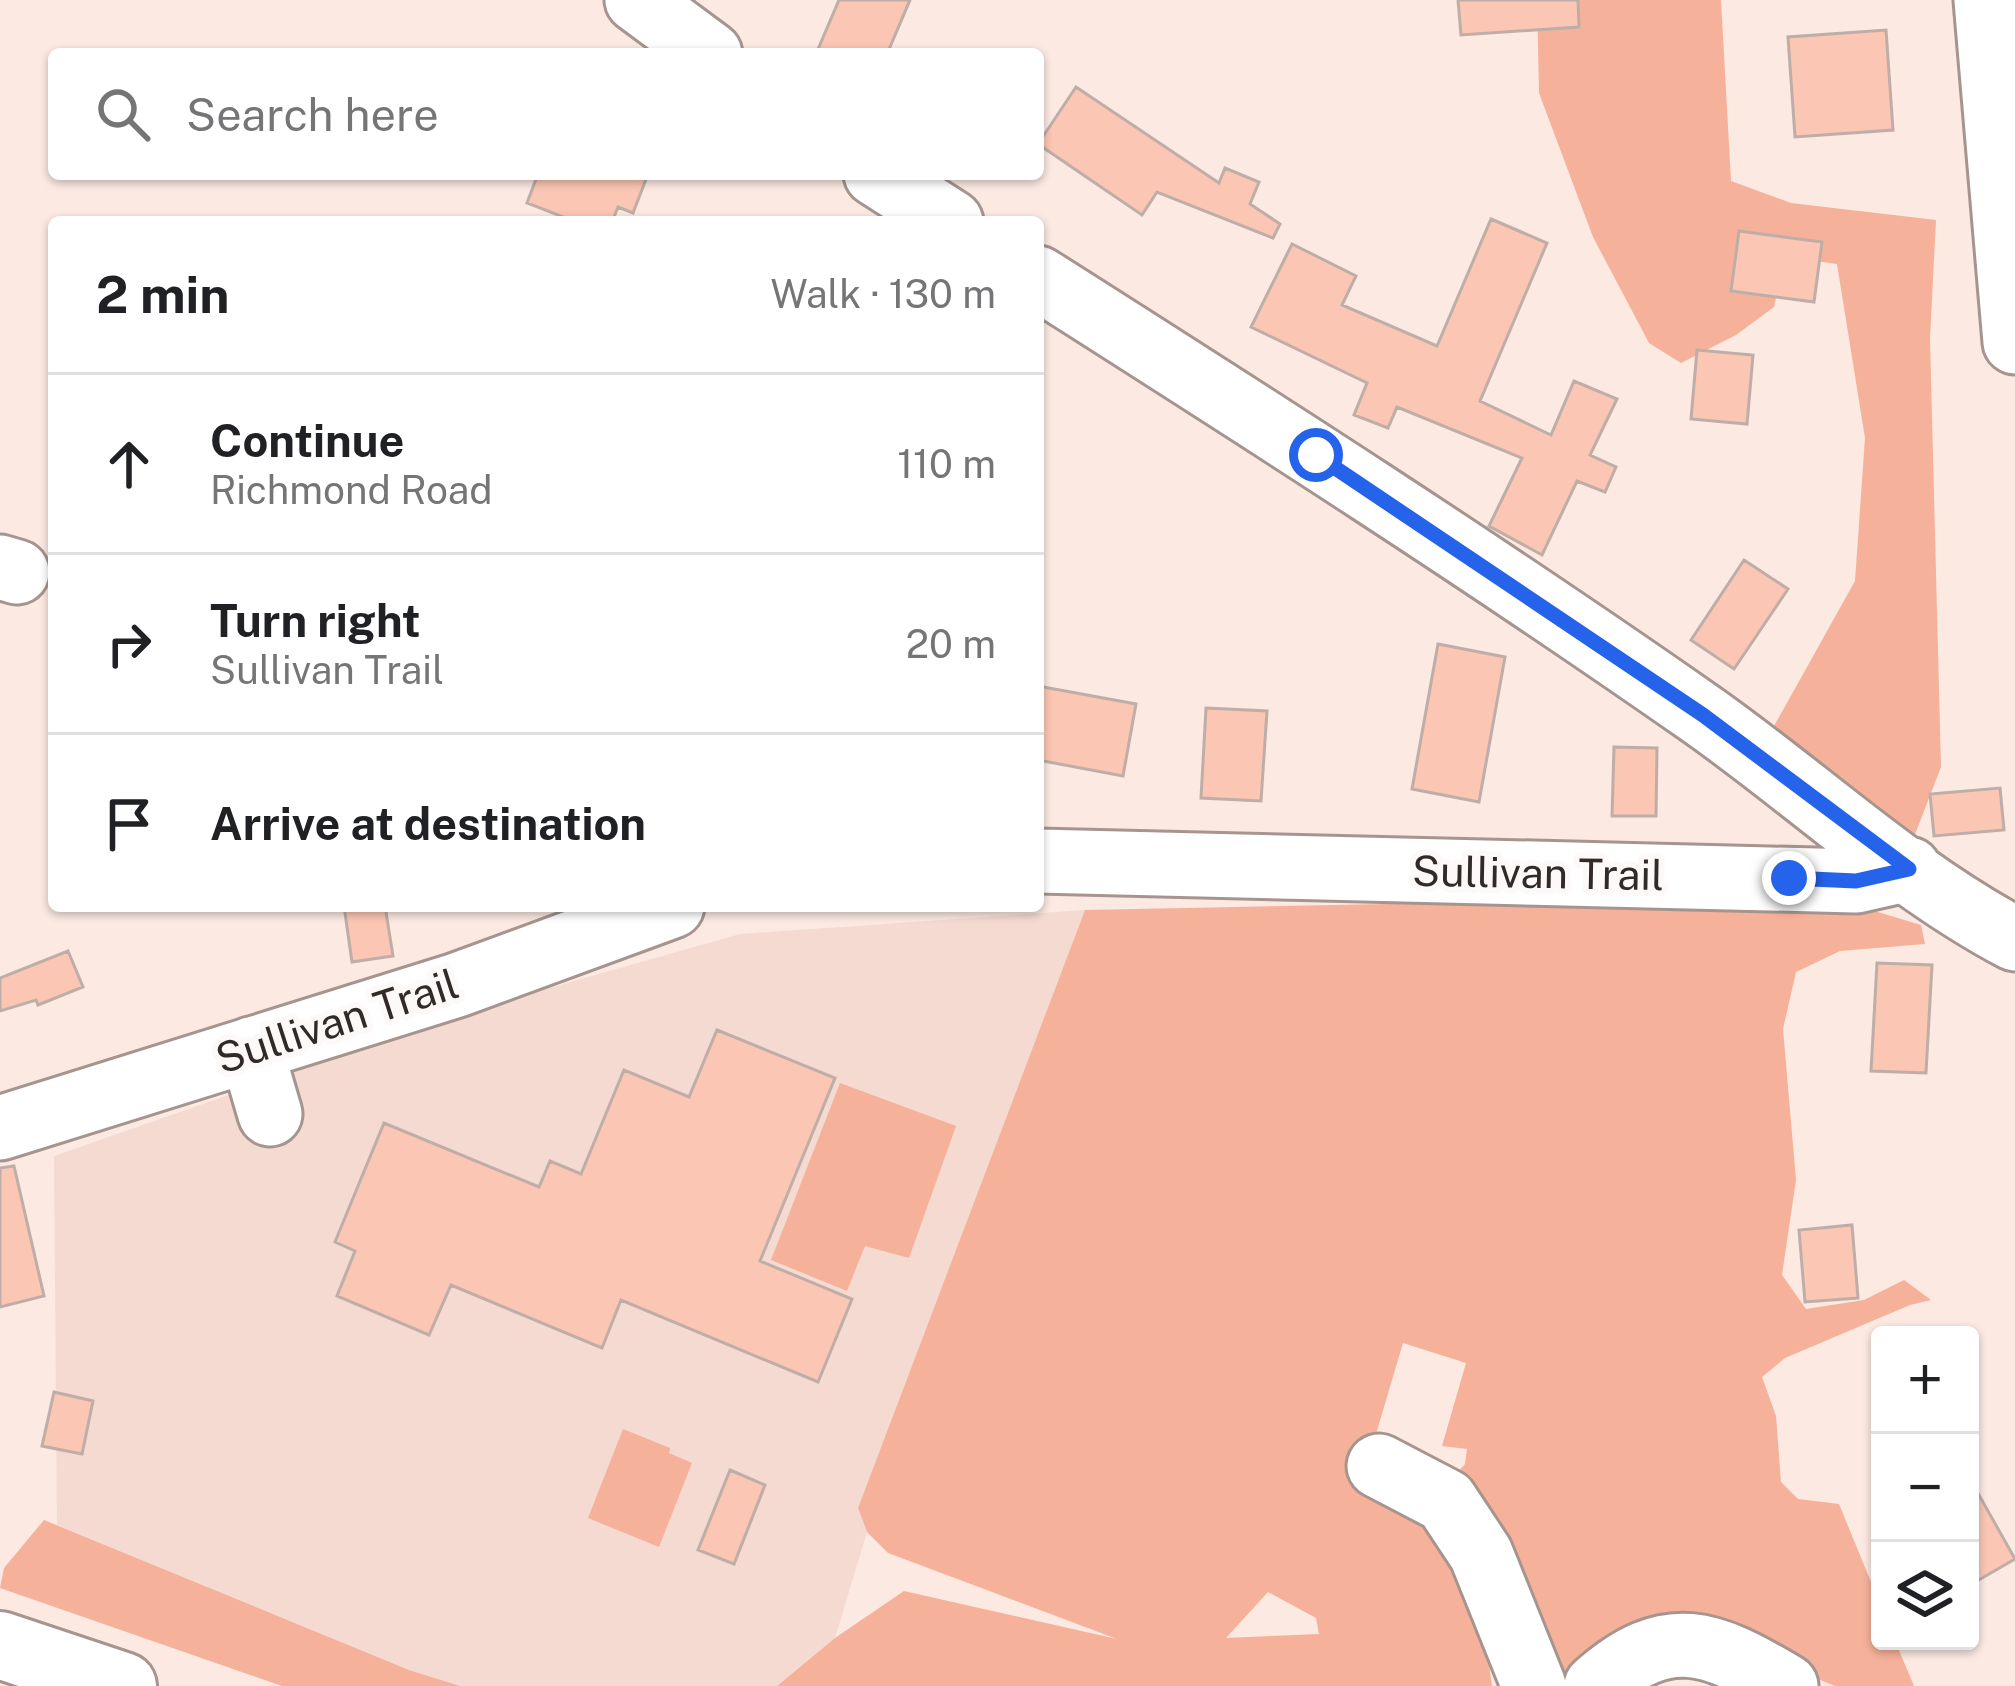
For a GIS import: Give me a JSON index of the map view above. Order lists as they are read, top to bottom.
{
  "streets": {
    "street": ["Sullivan Trail"]
  },
  "page": {
    "search": "Search here",
    "heading": ["2 min", "Walk · 130 m"],
    "list": [
      ["Continue", "Richmond Road", "110 m"],
      ["Turn right", "Sullivan Trail", "20 m"],
      "Arrive at destination"
    ],
    "map_buttons": ["+", "−"]
  }
}
